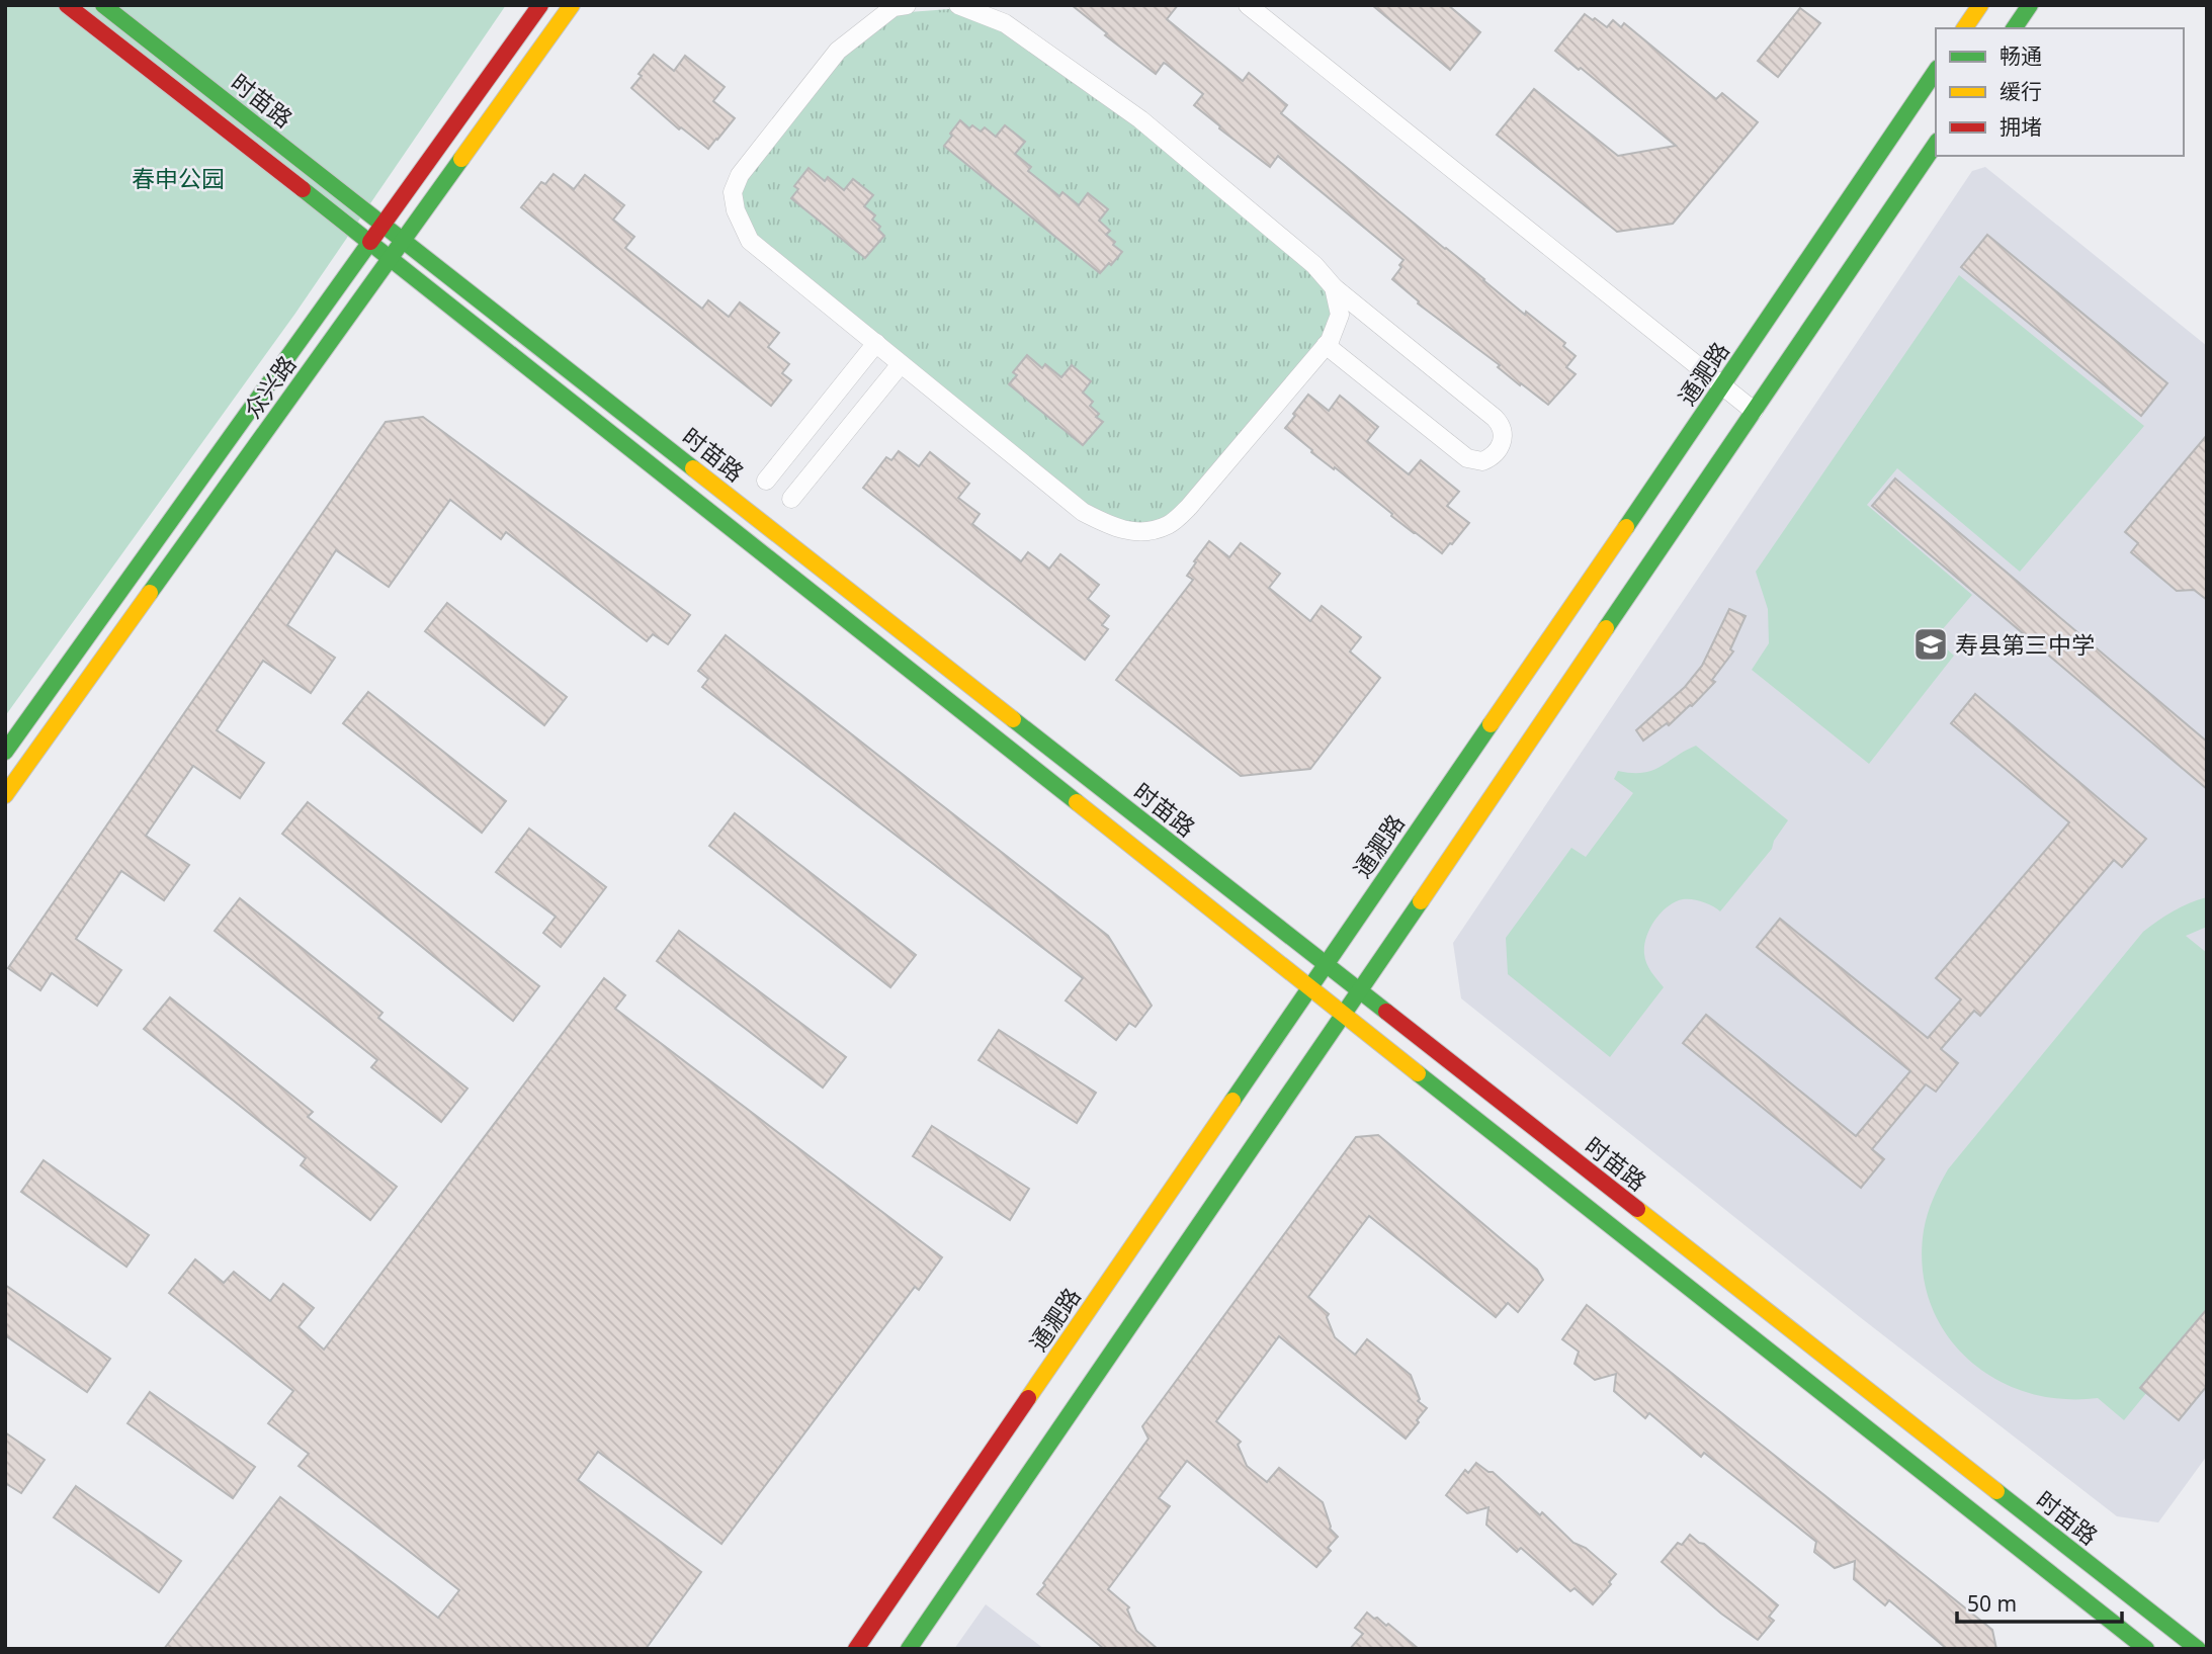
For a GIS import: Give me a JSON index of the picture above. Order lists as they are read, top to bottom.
{
  "streets": {
    "street": ["时苗路", "通淝路", "众兴路"]
  },
  "crossings": [
    ["时苗路", "通淝路"],
    ["时苗路", "众兴路"]
  ],
  "parks": ["春申公园"],
  "places": {
    "school or university": ["寿县第三中学"]
  },
  "legend": ["畅通", "缓行", "拥堵"],
  "scale_bar": "50 m"
}
